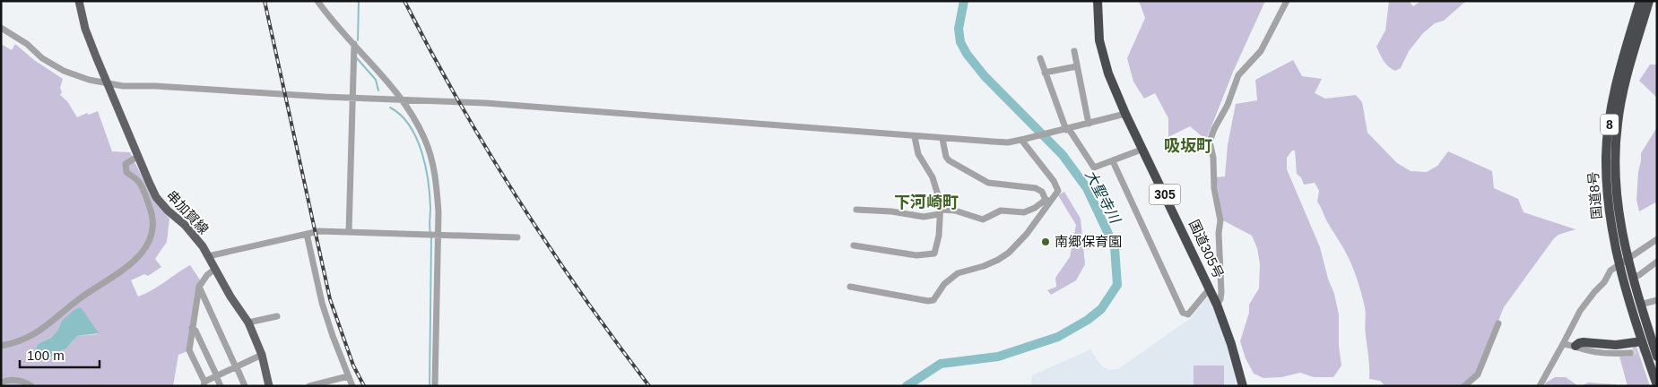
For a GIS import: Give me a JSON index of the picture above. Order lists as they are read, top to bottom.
{
  "streets": {
    "highway": [
      "8",
      "305",
      "国道8号",
      "国道305号"
    ],
    "main road": ["串加賀線"]
  },
  "districts": ["吸坂町", "下河崎町"],
  "water": ["大聖寺川"],
  "places": ["南郷保育園"],
  "scale_bar": "100 m"
}
